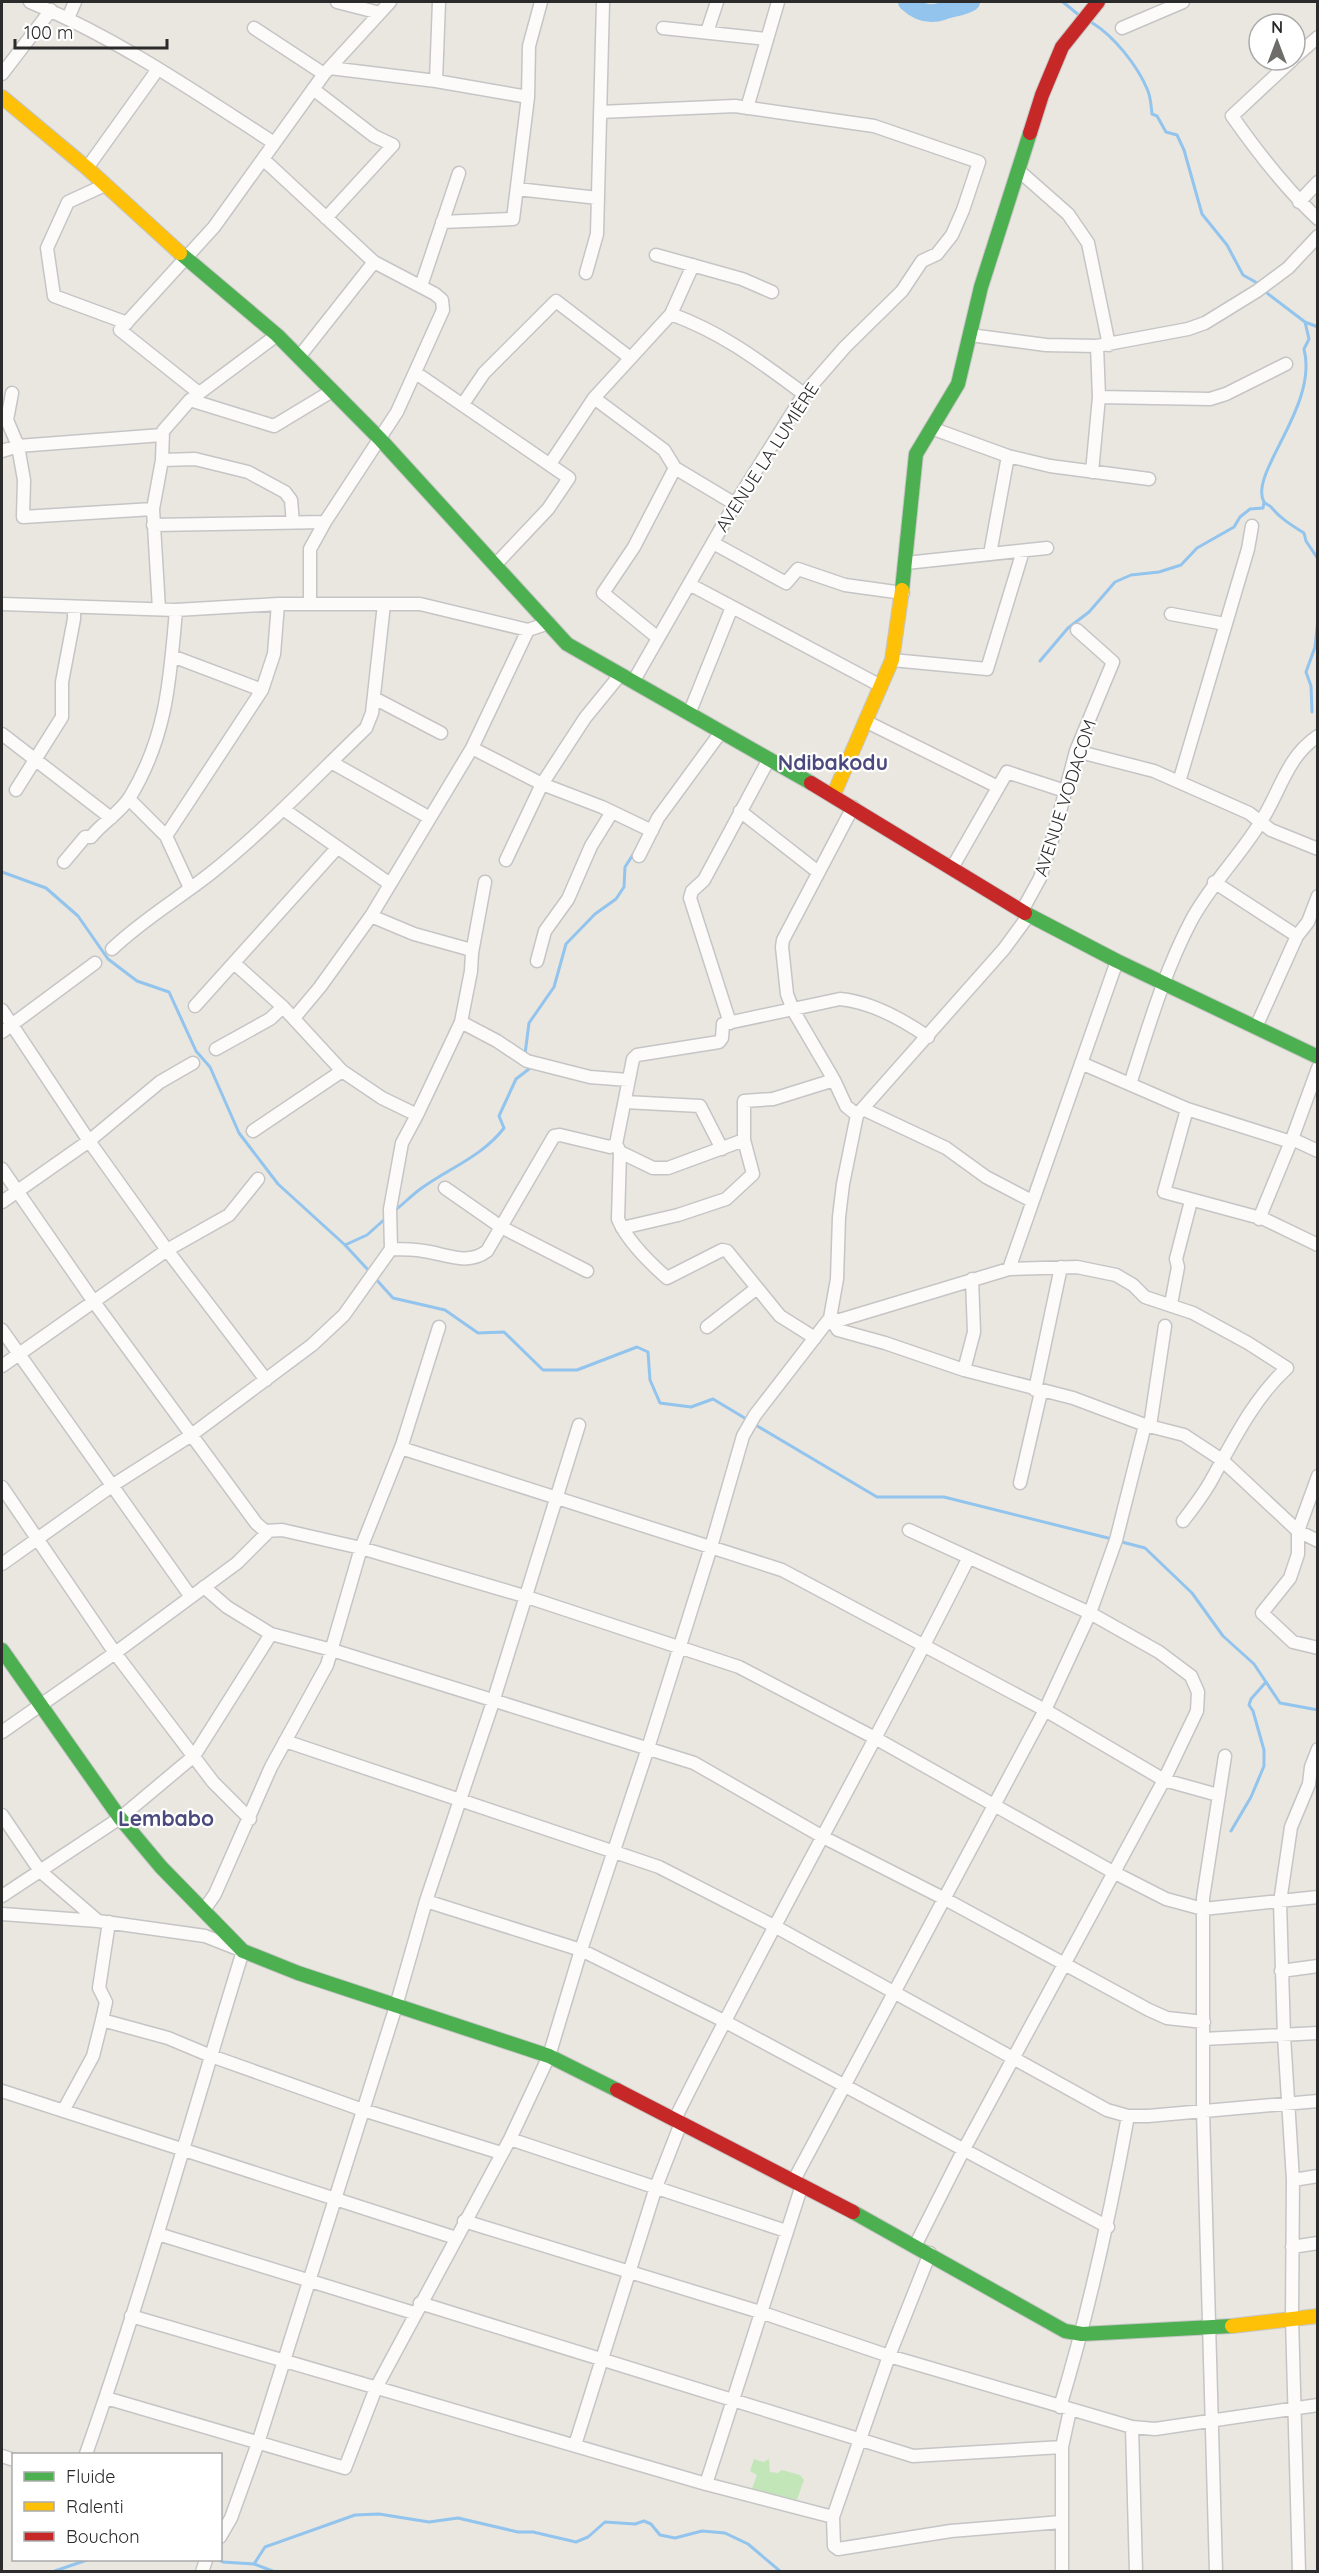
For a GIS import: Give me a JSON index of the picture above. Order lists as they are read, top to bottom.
{
  "streets": {
    "street": ["AVENUE LA LUMIÈRE", "AVENUE VODACOM"]
  },
  "districts": ["Ndibakodu", "Lembabo"],
  "legend": ["Fluide", "Ralenti", "Bouchon"],
  "scale_bar": "100 m",
  "north": "top"
}
